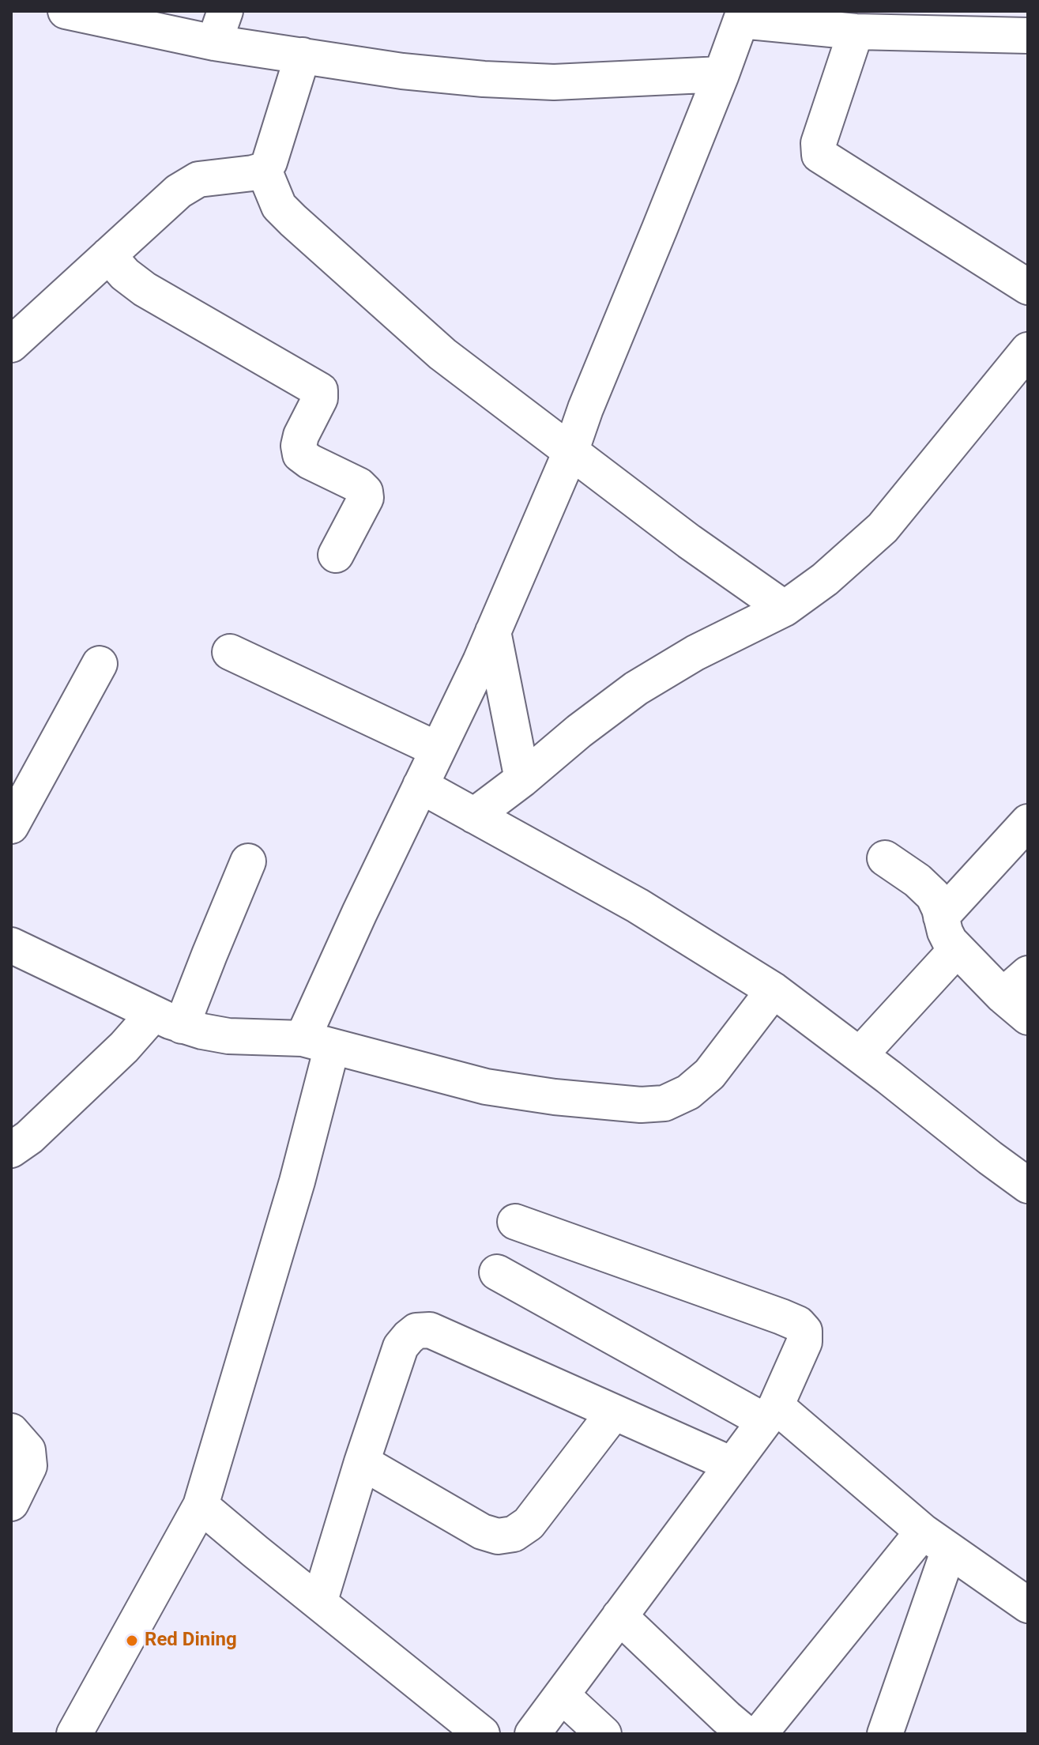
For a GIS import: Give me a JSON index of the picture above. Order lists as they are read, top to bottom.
{
  "places": ["Red Dining"]
}
